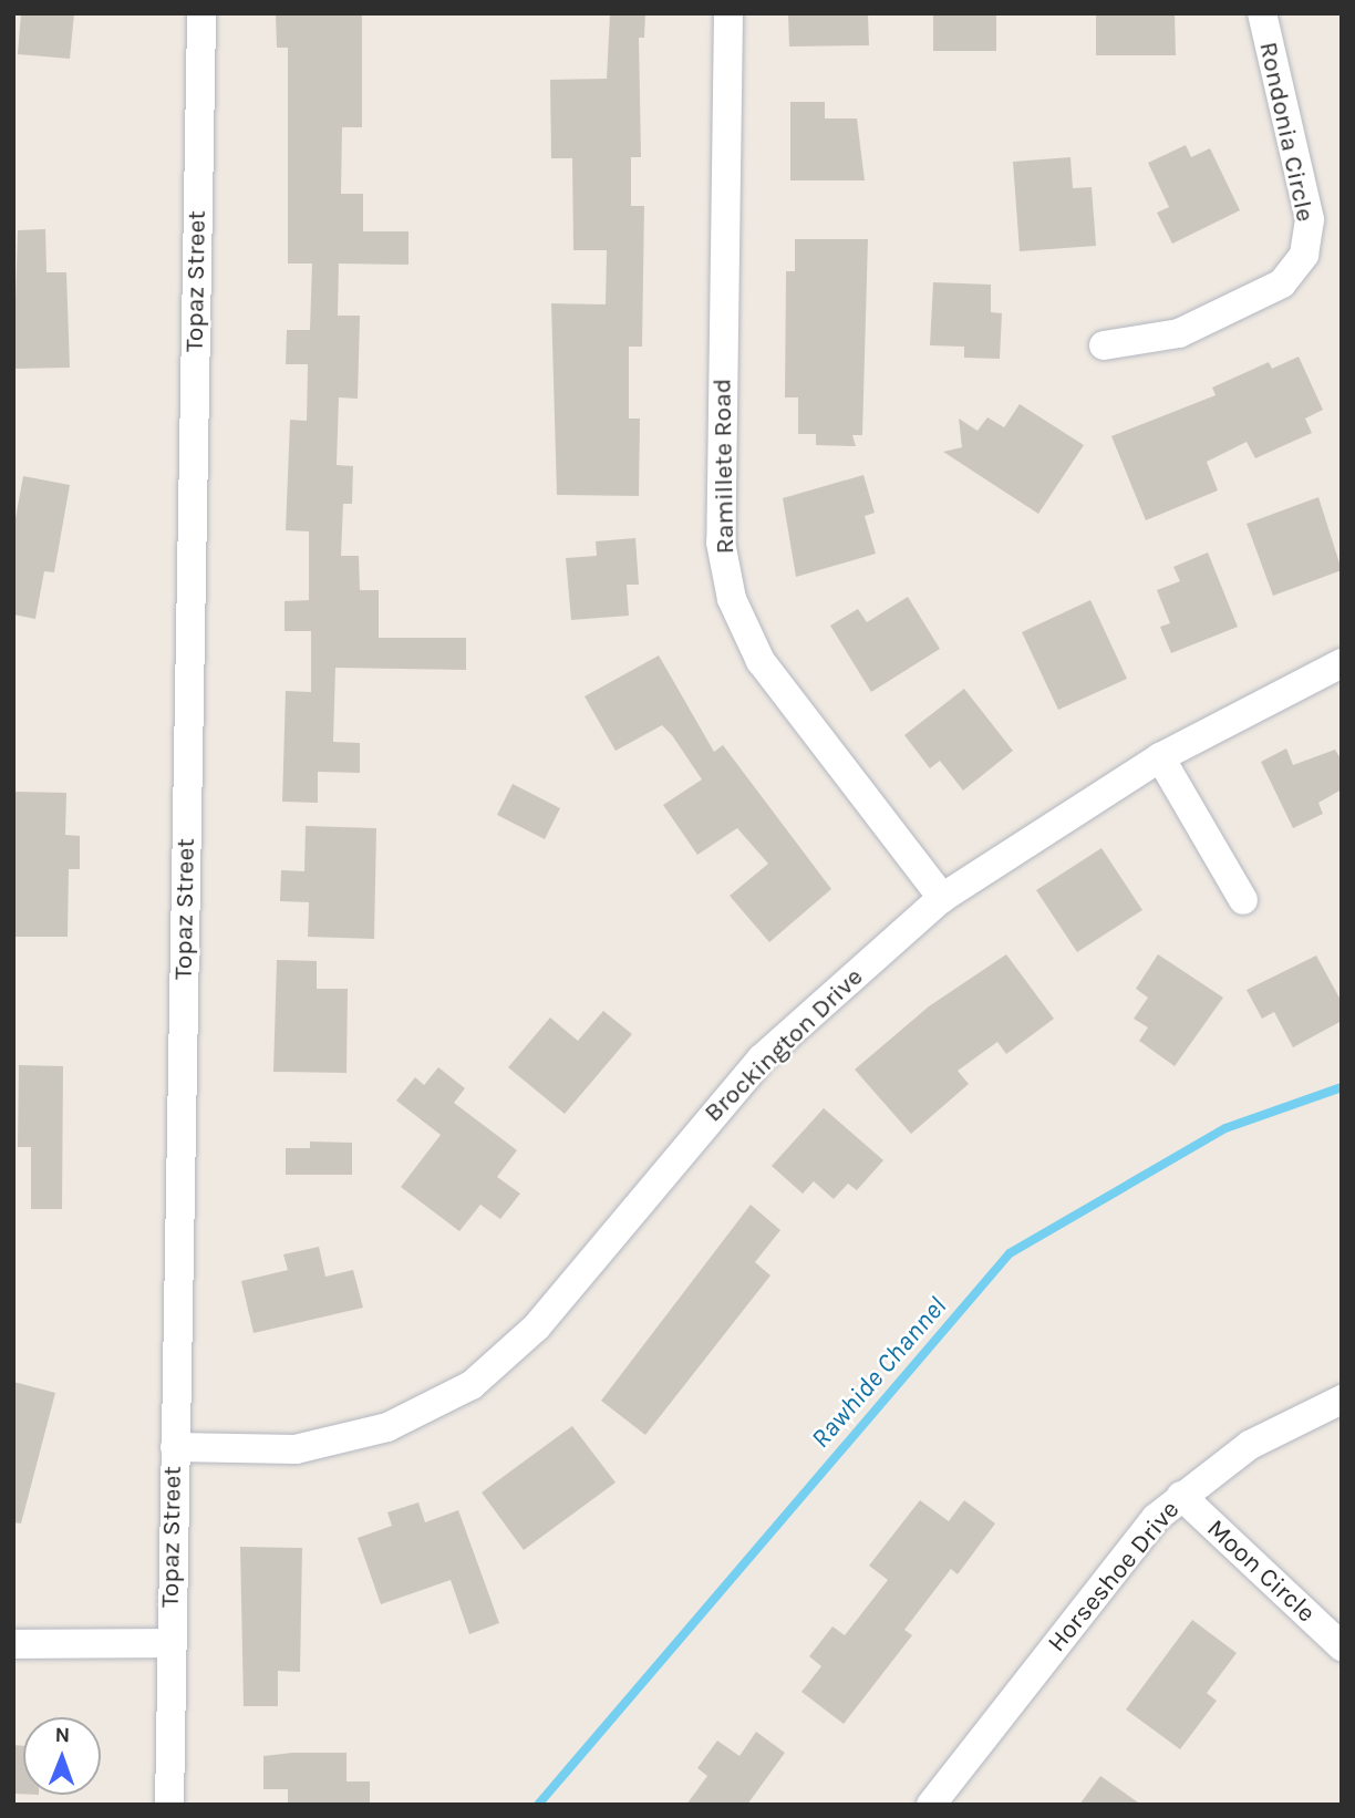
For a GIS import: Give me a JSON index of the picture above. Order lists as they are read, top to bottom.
{
  "streets": {
    "street": [
      "Rondonia Circle",
      "Topaz Street",
      "Ramillete Road",
      "Brockington Drive",
      "Moon Circle",
      "Horseshoe Drive"
    ]
  },
  "crossings": [
    ["Topaz Street", "Brockington Drive"],
    ["Ramillete Road", "Brockington Drive"],
    ["Moon Circle", "Horseshoe Drive"]
  ],
  "water": ["Rawhide Channel"],
  "north": "top"
}
